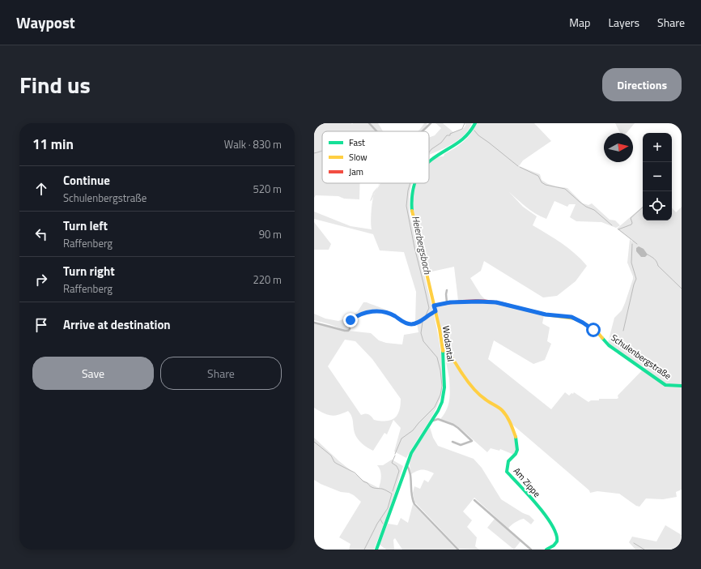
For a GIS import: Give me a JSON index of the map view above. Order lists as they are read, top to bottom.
{
  "streets": {
    "street": ["Wodantal", "Schulenbergstraße", "Am Zippe"]
  },
  "crossings": [
    ["Wodantal", "Schulenbergstraße"],
    ["Wodantal", "Am Zippe"]
  ],
  "water": ["Heierbergsbach"],
  "legend": ["Fast", "Slow", "Jam"],
  "north": "right",
  "page": {
    "header": "Waypost",
    "nav": ["Map", "Layers", "Share"],
    "title": "Find us",
    "buttons": [
      "Directions",
      ["Save", "Share"]
    ],
    "heading": ["11 min", "Walk · 830 m"],
    "map_buttons": ["+", "−"],
    "list": [
      ["Continue", "Schulenbergstraße", "520 m"],
      ["Turn left", "Raffenberg", "90 m"],
      ["Turn right", "Raffenberg", "220 m"],
      "Arrive at destination"
    ]
  }
}
